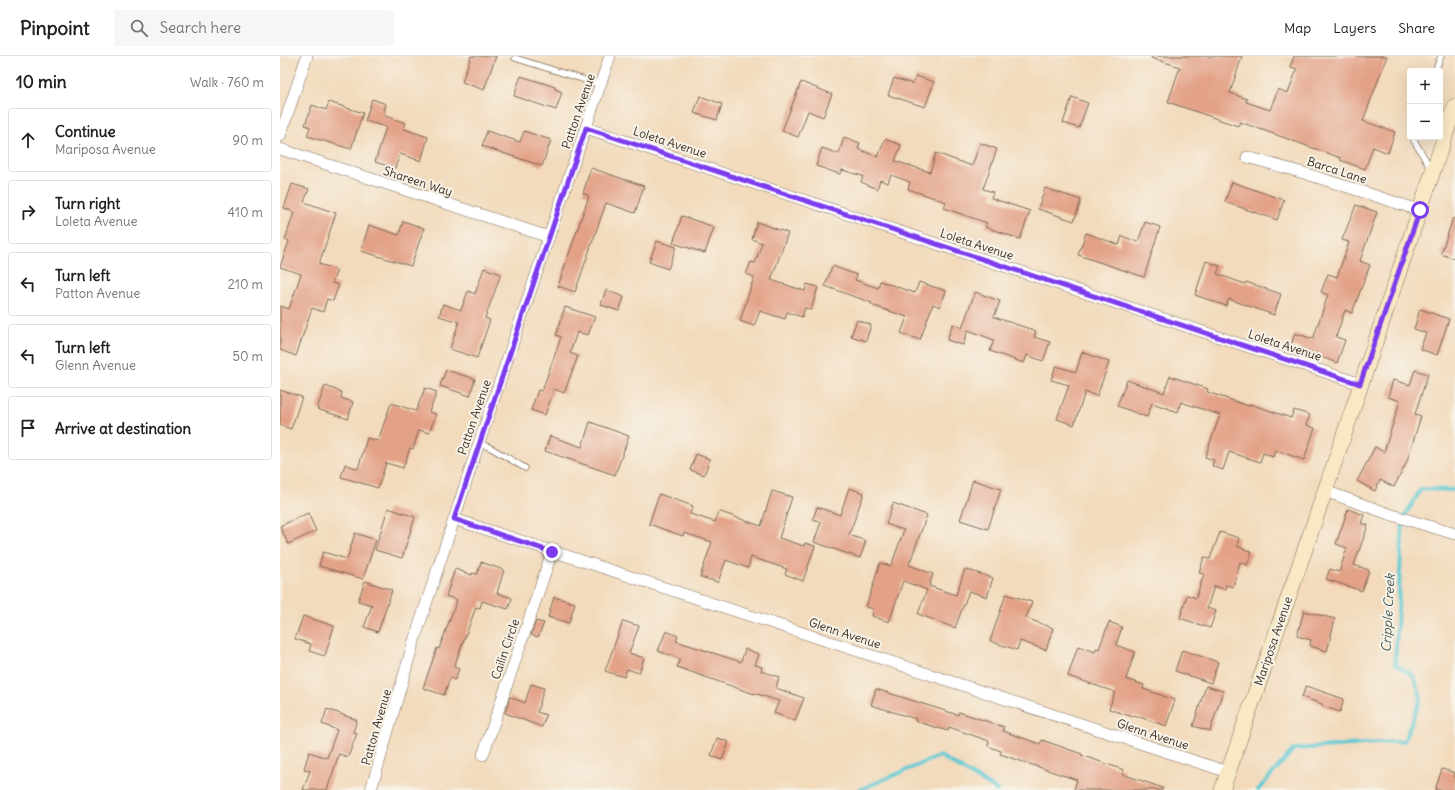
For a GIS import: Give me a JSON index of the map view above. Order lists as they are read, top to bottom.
{
  "streets": {
    "street": [
      "Patton Avenue",
      "Loleta Avenue",
      "Barca Lane",
      "Shareen Way",
      "Glenn Avenue",
      "Mariposa Avenue",
      "Cailin Circle"
    ]
  },
  "crossings": [
    ["Patton Avenue", "Loleta Avenue"],
    ["Patton Avenue", "Shareen Way"],
    ["Patton Avenue", "Glenn Avenue"],
    ["Loleta Avenue", "Mariposa Avenue"],
    ["Barca Lane", "Mariposa Avenue"],
    ["Glenn Avenue", "Mariposa Avenue"],
    ["Glenn Avenue", "Cailin Circle"]
  ],
  "water": ["Cripple Creek"],
  "page": {
    "header": "Pinpoint",
    "search": "Search here",
    "nav": ["Map", "Layers", "Share"],
    "heading": ["10 min", "Walk · 760 m"],
    "map_buttons": ["+", "−"],
    "list": [
      ["Continue", "Mariposa Avenue", "90 m"],
      ["Turn right", "Loleta Avenue", "410 m"],
      ["Turn left", "Patton Avenue", "210 m"],
      ["Turn left", "Glenn Avenue", "50 m"],
      "Arrive at destination"
    ]
  }
}
